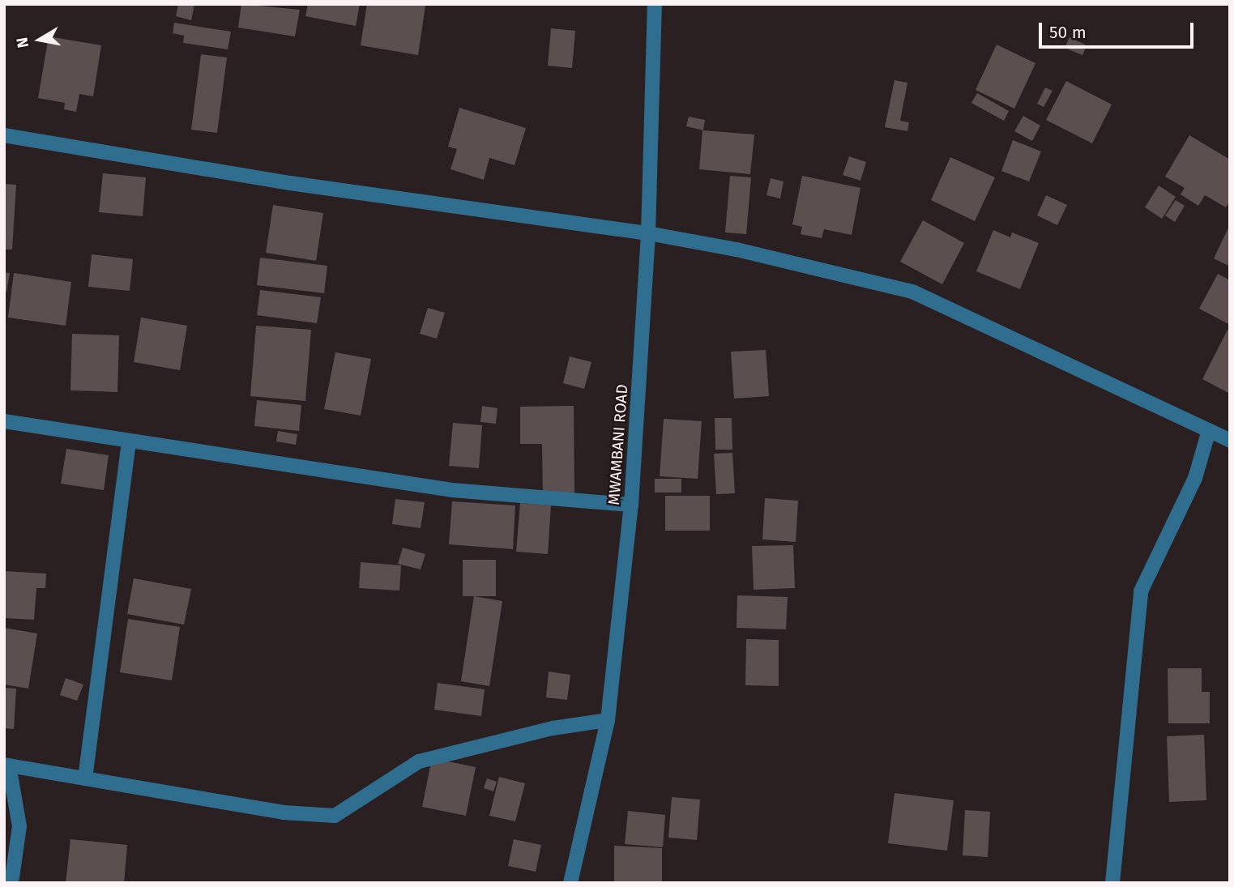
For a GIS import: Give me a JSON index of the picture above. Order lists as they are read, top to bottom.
{
  "streets": {
    "street": ["MWAMBANI ROAD"]
  },
  "scale_bar": "50 m",
  "north": "left"
}
